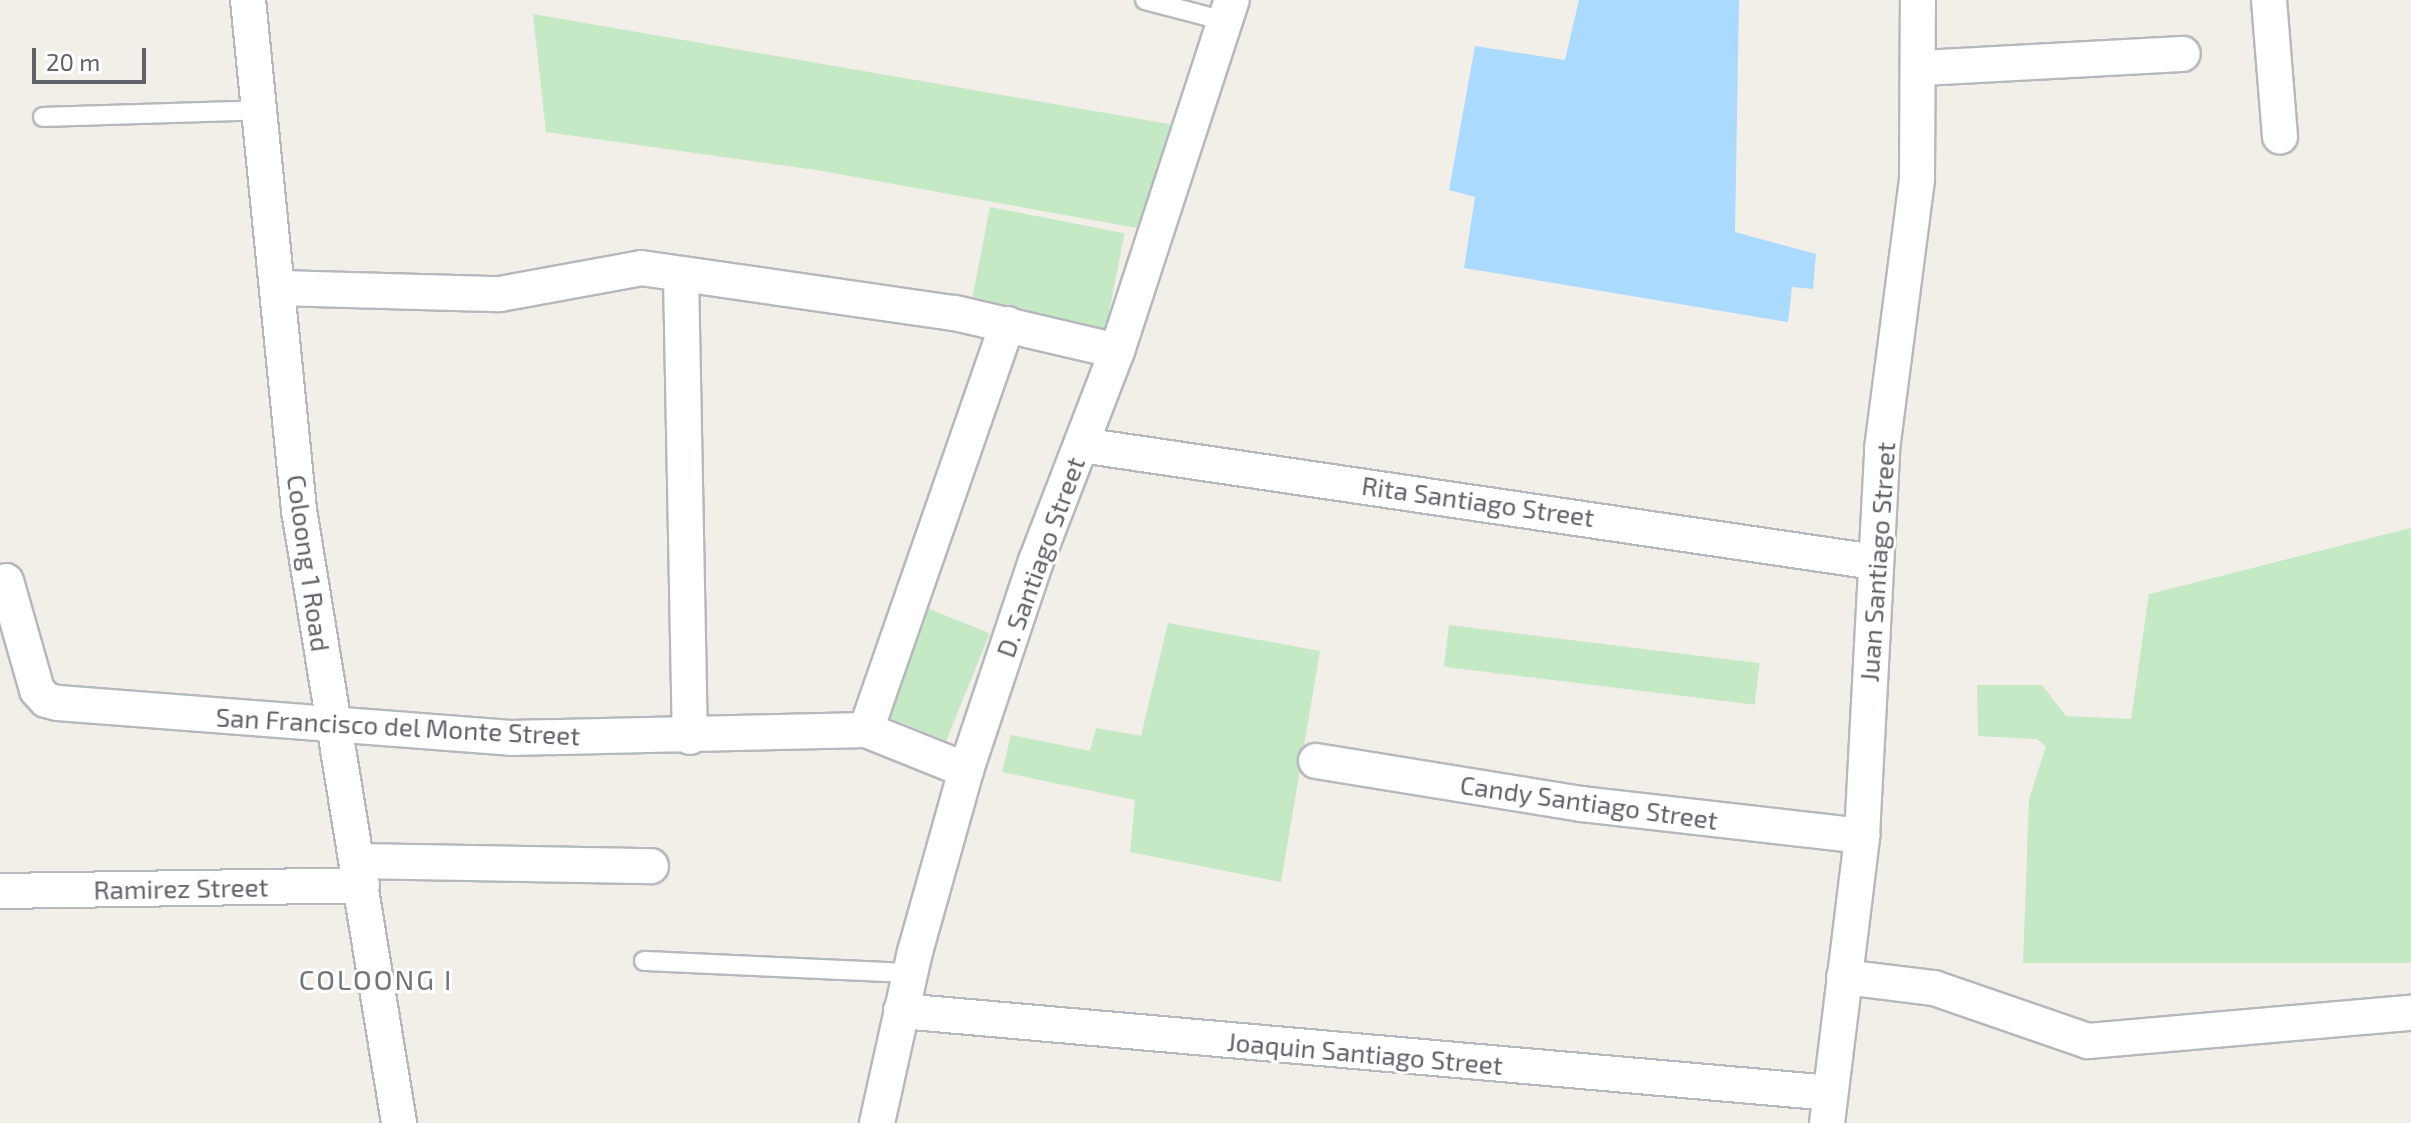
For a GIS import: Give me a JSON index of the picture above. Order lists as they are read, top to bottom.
{
  "streets": {
    "street": [
      "Rita Santiago Street",
      "D. Santiago Street",
      "Juan Santiago Street",
      "Coloong 1 Road",
      "San Francisco del Monte Street",
      "Candy Santiago Street",
      "Ramirez Street",
      "Joaquin Santiago Street"
    ]
  },
  "crossings": [
    ["Rita Santiago Street", "D. Santiago Street"],
    ["Rita Santiago Street", "Juan Santiago Street"],
    ["D. Santiago Street", "San Francisco del Monte Street"],
    ["D. Santiago Street", "Joaquin Santiago Street"],
    ["Juan Santiago Street", "Candy Santiago Street"],
    ["Juan Santiago Street", "Joaquin Santiago Street"],
    ["Coloong 1 Road", "San Francisco del Monte Street"],
    ["Coloong 1 Road", "Ramirez Street"]
  ],
  "districts": ["COLOONG I"],
  "scale_bar": "20 m"
}
